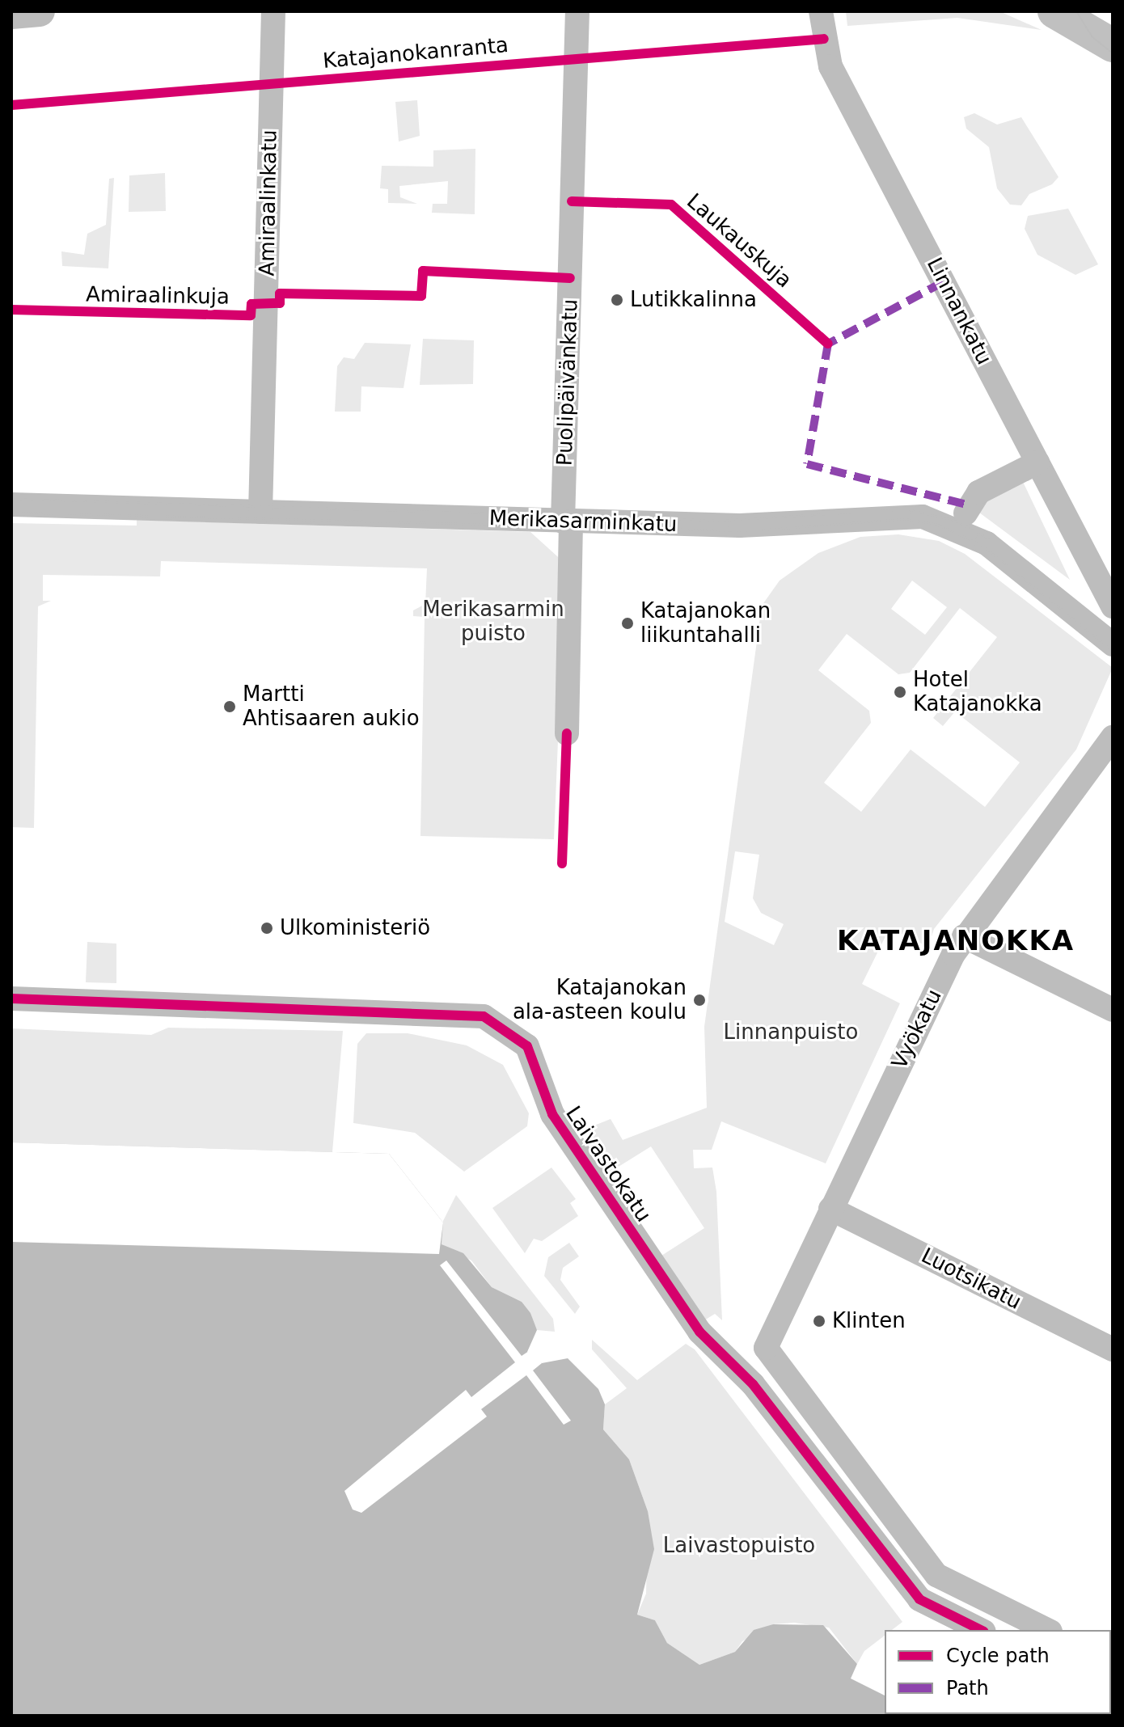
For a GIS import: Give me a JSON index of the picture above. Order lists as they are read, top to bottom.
{
  "streets": {
    "street": [
      "Amiraalinkatu",
      "Linnankatu",
      "Puolipäivänkatu",
      "Merikasarminkatu",
      "Vyökatu",
      "Laivastokatu",
      "Luotsikatu"
    ],
    "cycle path": ["Katajanokanranta", "Laukauskuja", "Amiraalinkuja"]
  },
  "crossings": [
    ["Amiraalinkatu", "Merikasarminkatu"],
    ["Puolipäivänkatu", "Merikasarminkatu"],
    ["Vyökatu", "Luotsikatu"]
  ],
  "districts": ["KATAJANOKKA"],
  "parks": ["Merikasarmin puisto", "Linnanpuisto", "Laivastopuisto"],
  "places": [
    "Lutikkalinna",
    "Katajanokan liikuntahalli",
    "Hotel Katajanokka",
    "Martti Ahtisaaren aukio",
    "Ulkoministeriö",
    "Katajanokan ala-asteen koulu",
    "Klinten"
  ],
  "legend": ["Cycle path", "Path"]
}
